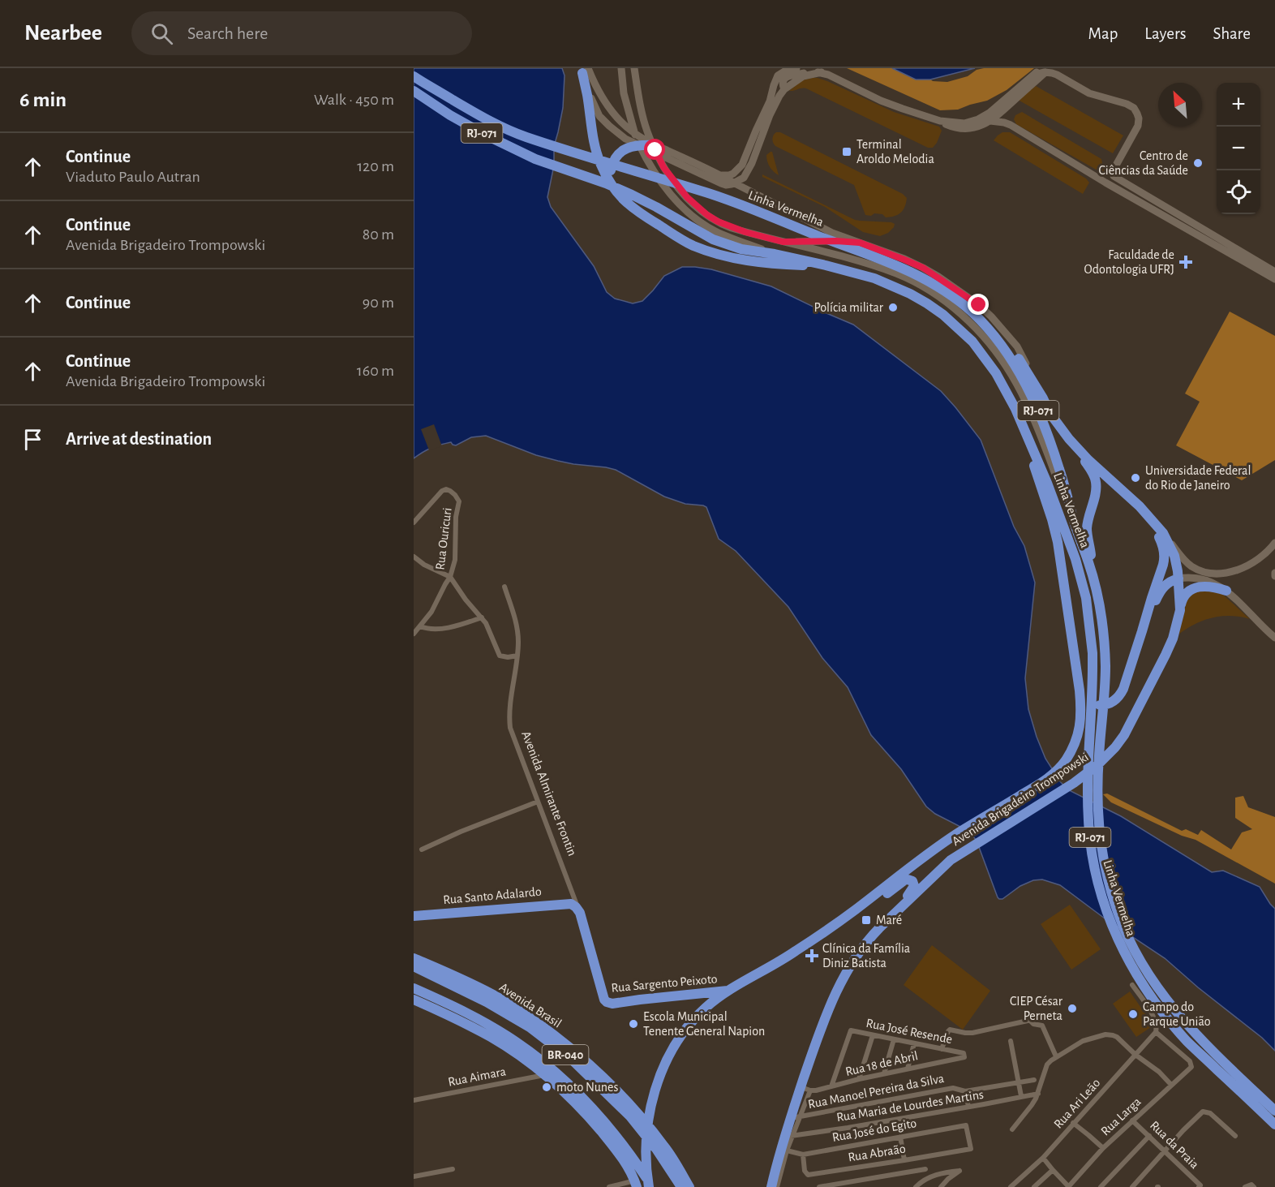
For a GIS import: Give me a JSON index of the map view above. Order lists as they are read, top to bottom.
{
  "streets": {
    "highway": [
      "RJ-071",
      "Linha Vermelha",
      "Avenida Almirante Frontin",
      "Avenida Brigadeiro Trompowski",
      "Rua Santo Adalardo",
      "Rua Sargento Peixoto",
      "Avenida Brasil",
      "BR-040"
    ],
    "street": [
      "Rua Ouricuri",
      "Rua José Resende",
      "Rua 18 de Abril",
      "Rua Aimara",
      "Rua Manoel Pereira da Silva",
      "Rua Ari Leão",
      "Rua Maria de Lourdes Martins",
      "Rua Larga",
      "Rua José do Egito",
      "Rua da Praia",
      "Rua Abraão"
    ]
  },
  "crossings": [
    ["Linha Vermelha", "Avenida Brigadeiro Trompowski"],
    ["Avenida Almirante Frontin", "Rua Santo Adalardo"],
    ["Avenida Almirante Frontin", "Rua Sargento Peixoto"],
    ["Avenida Brigadeiro Trompowski", "Rua Sargento Peixoto"],
    ["Avenida Brigadeiro Trompowski", "BR-040"],
    ["Avenida Brigadeiro Trompowski", "Rua 18 de Abril"],
    ["Avenida Brigadeiro Trompowski", "Rua Manoel Pereira da Silva"],
    ["Avenida Brigadeiro Trompowski", "Rua Maria de Lourdes Martins"],
    ["Rua José Resende", "Rua 18 de Abril"],
    ["Rua Ari Leão", "Rua Larga"],
    ["Rua Larga", "Rua da Praia"],
    ["Rua José do Egito", "Rua Abraão"]
  ],
  "places": {
    "transit": ["Terminal Aroldo Melodia", "Maré"],
    "other": [
      "Centro de Ciências da Saúde",
      "Polícia militar",
      "Universidade Federal do Rio de Janeiro",
      "CIEP César Perneta",
      "Campo do Parque União",
      "Escola Municipal Tenente General Napion",
      "moto Nunes"
    ],
    "health": ["Faculdade de Odontologia UFRJ", "Clínica da Família Diniz Batista"]
  },
  "north": "top left",
  "page": {
    "header": "Nearbee",
    "search": "Search here",
    "nav": ["Map", "Layers", "Share"],
    "heading": ["6 min", "Walk · 450 m"],
    "map_buttons": ["+", "−"],
    "list": [
      ["Continue", "Viaduto Paulo Autran", "120 m"],
      ["Continue", "Avenida Brigadeiro Trompowski", "80 m"],
      ["Continue", "90 m"],
      ["Continue", "Avenida Brigadeiro Trompowski", "160 m"],
      "Arrive at destination"
    ]
  }
}
